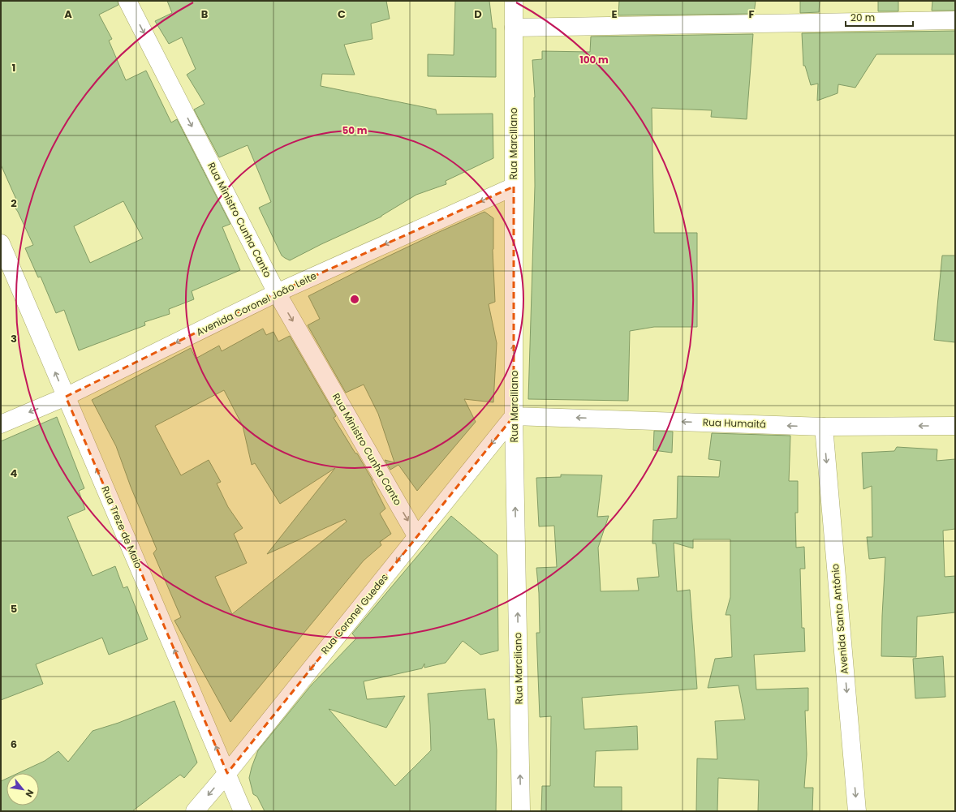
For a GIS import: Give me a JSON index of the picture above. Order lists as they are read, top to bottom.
{
  "streets": {
    "street": [
      "Rua Marciliano",
      "Rua Ministro Cunha Canto",
      "Avenida Coronel João Leite",
      "Rua Humaitá",
      "Rua Treze de Maio",
      "Rua Coronel Guedes",
      "Avenida Santo Antônio"
    ]
  },
  "crossings": [
    ["Rua Marciliano", "Avenida Coronel João Leite"],
    ["Rua Marciliano", "Rua Humaitá"],
    ["Rua Marciliano", "Rua Coronel Guedes"],
    ["Rua Ministro Cunha Canto", "Avenida Coronel João Leite"],
    ["Rua Ministro Cunha Canto", "Rua Coronel Guedes"],
    ["Avenida Coronel João Leite", "Rua Treze de Maio"],
    ["Rua Humaitá", "Rua Coronel Guedes"],
    ["Rua Humaitá", "Avenida Santo Antônio"],
    ["Rua Treze de Maio", "Rua Coronel Guedes"]
  ],
  "one_way": [
    "Rua Marciliano",
    "Rua Ministro Cunha Canto",
    "Avenida Coronel João Leite",
    "Rua Humaitá",
    "Rua Treze de Maio",
    "Rua Coronel Guedes",
    "Avenida Santo Antônio"
  ],
  "scale_bar": "20 m",
  "north": "bottom right",
  "grid": {
    "columns": [
      "A",
      "B",
      "C",
      "D",
      "E",
      "F"
    ],
    "rows": [
      "1",
      "2",
      "3",
      "4",
      "5",
      "6"
    ]
  },
  "rings": ["100 m", "50 m"]
}
